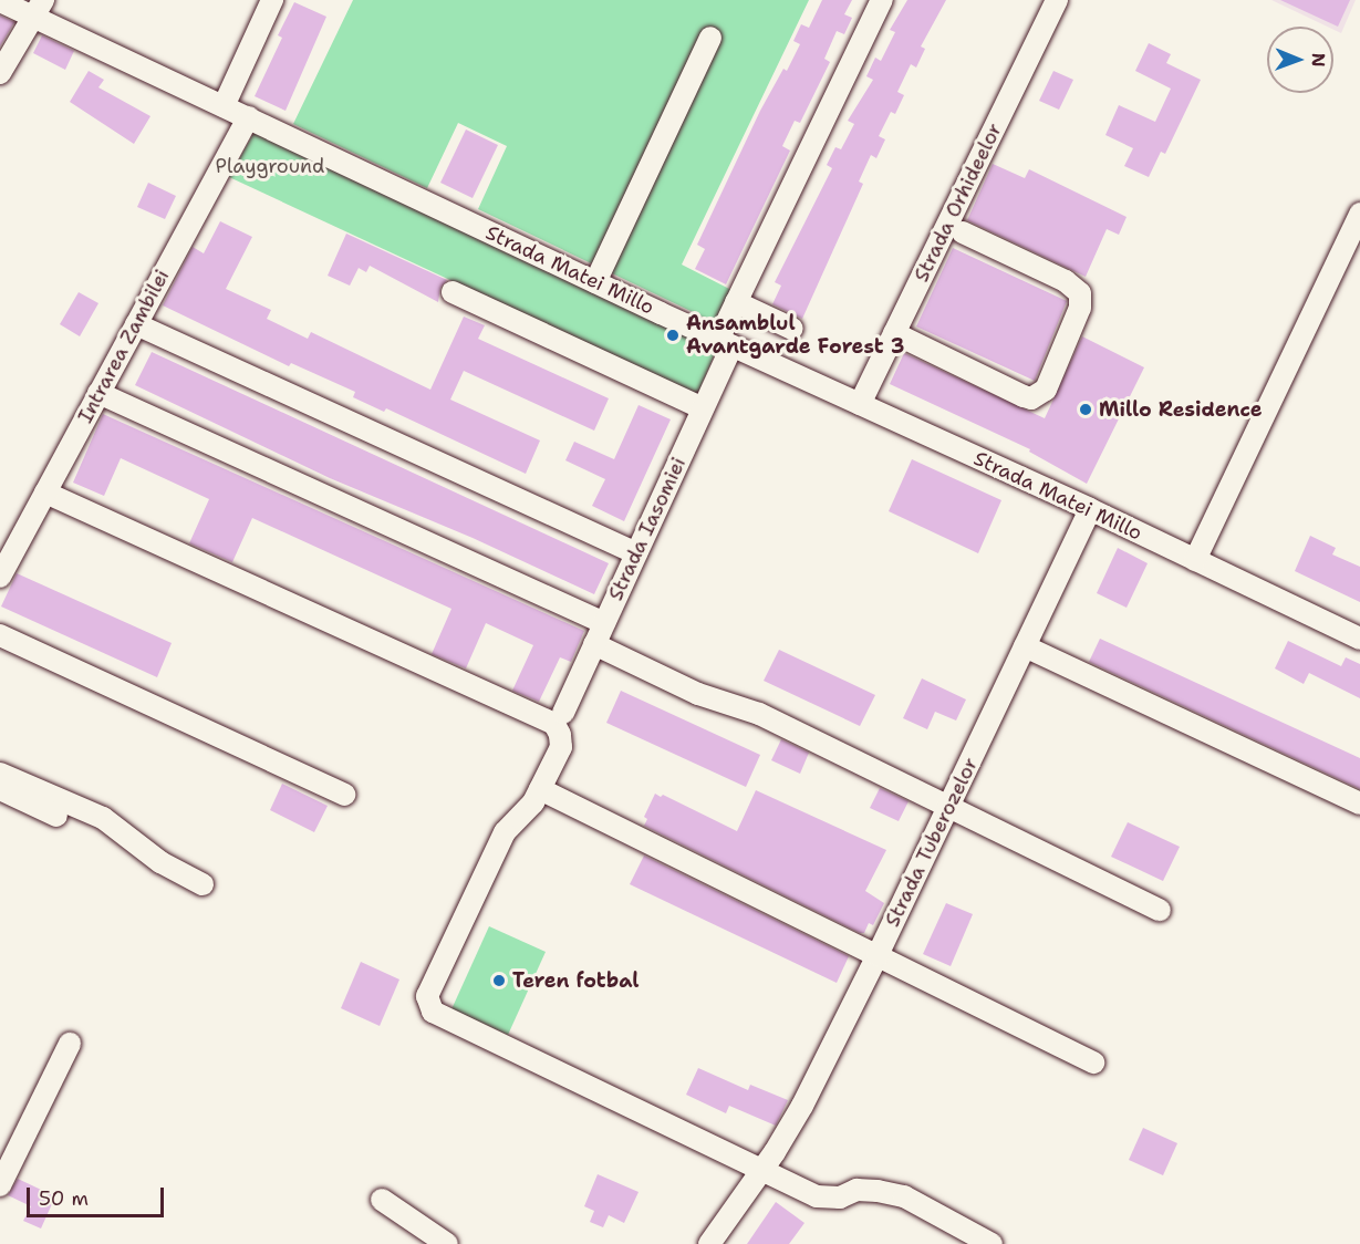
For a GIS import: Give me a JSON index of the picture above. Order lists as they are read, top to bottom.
{
  "streets": {
    "street": [
      "Strada Orhideelor",
      "Strada Matei Millo",
      "Intrarea Zambilei",
      "Strada Iasomiei",
      "Strada Tuberozelor"
    ]
  },
  "crossings": [
    ["Strada Orhideelor", "Strada Matei Millo"],
    ["Strada Matei Millo", "Intrarea Zambilei"],
    ["Strada Matei Millo", "Strada Iasomiei"],
    ["Strada Matei Millo", "Strada Tuberozelor"],
    ["Strada Iasomiei", "Strada Tuberozelor"]
  ],
  "parks": ["Playground"],
  "places": ["Ansamblul Avantgarde Forest 3", "Millo Residence", "Teren fotbal"],
  "scale_bar": "50 m",
  "north": "right"
}
